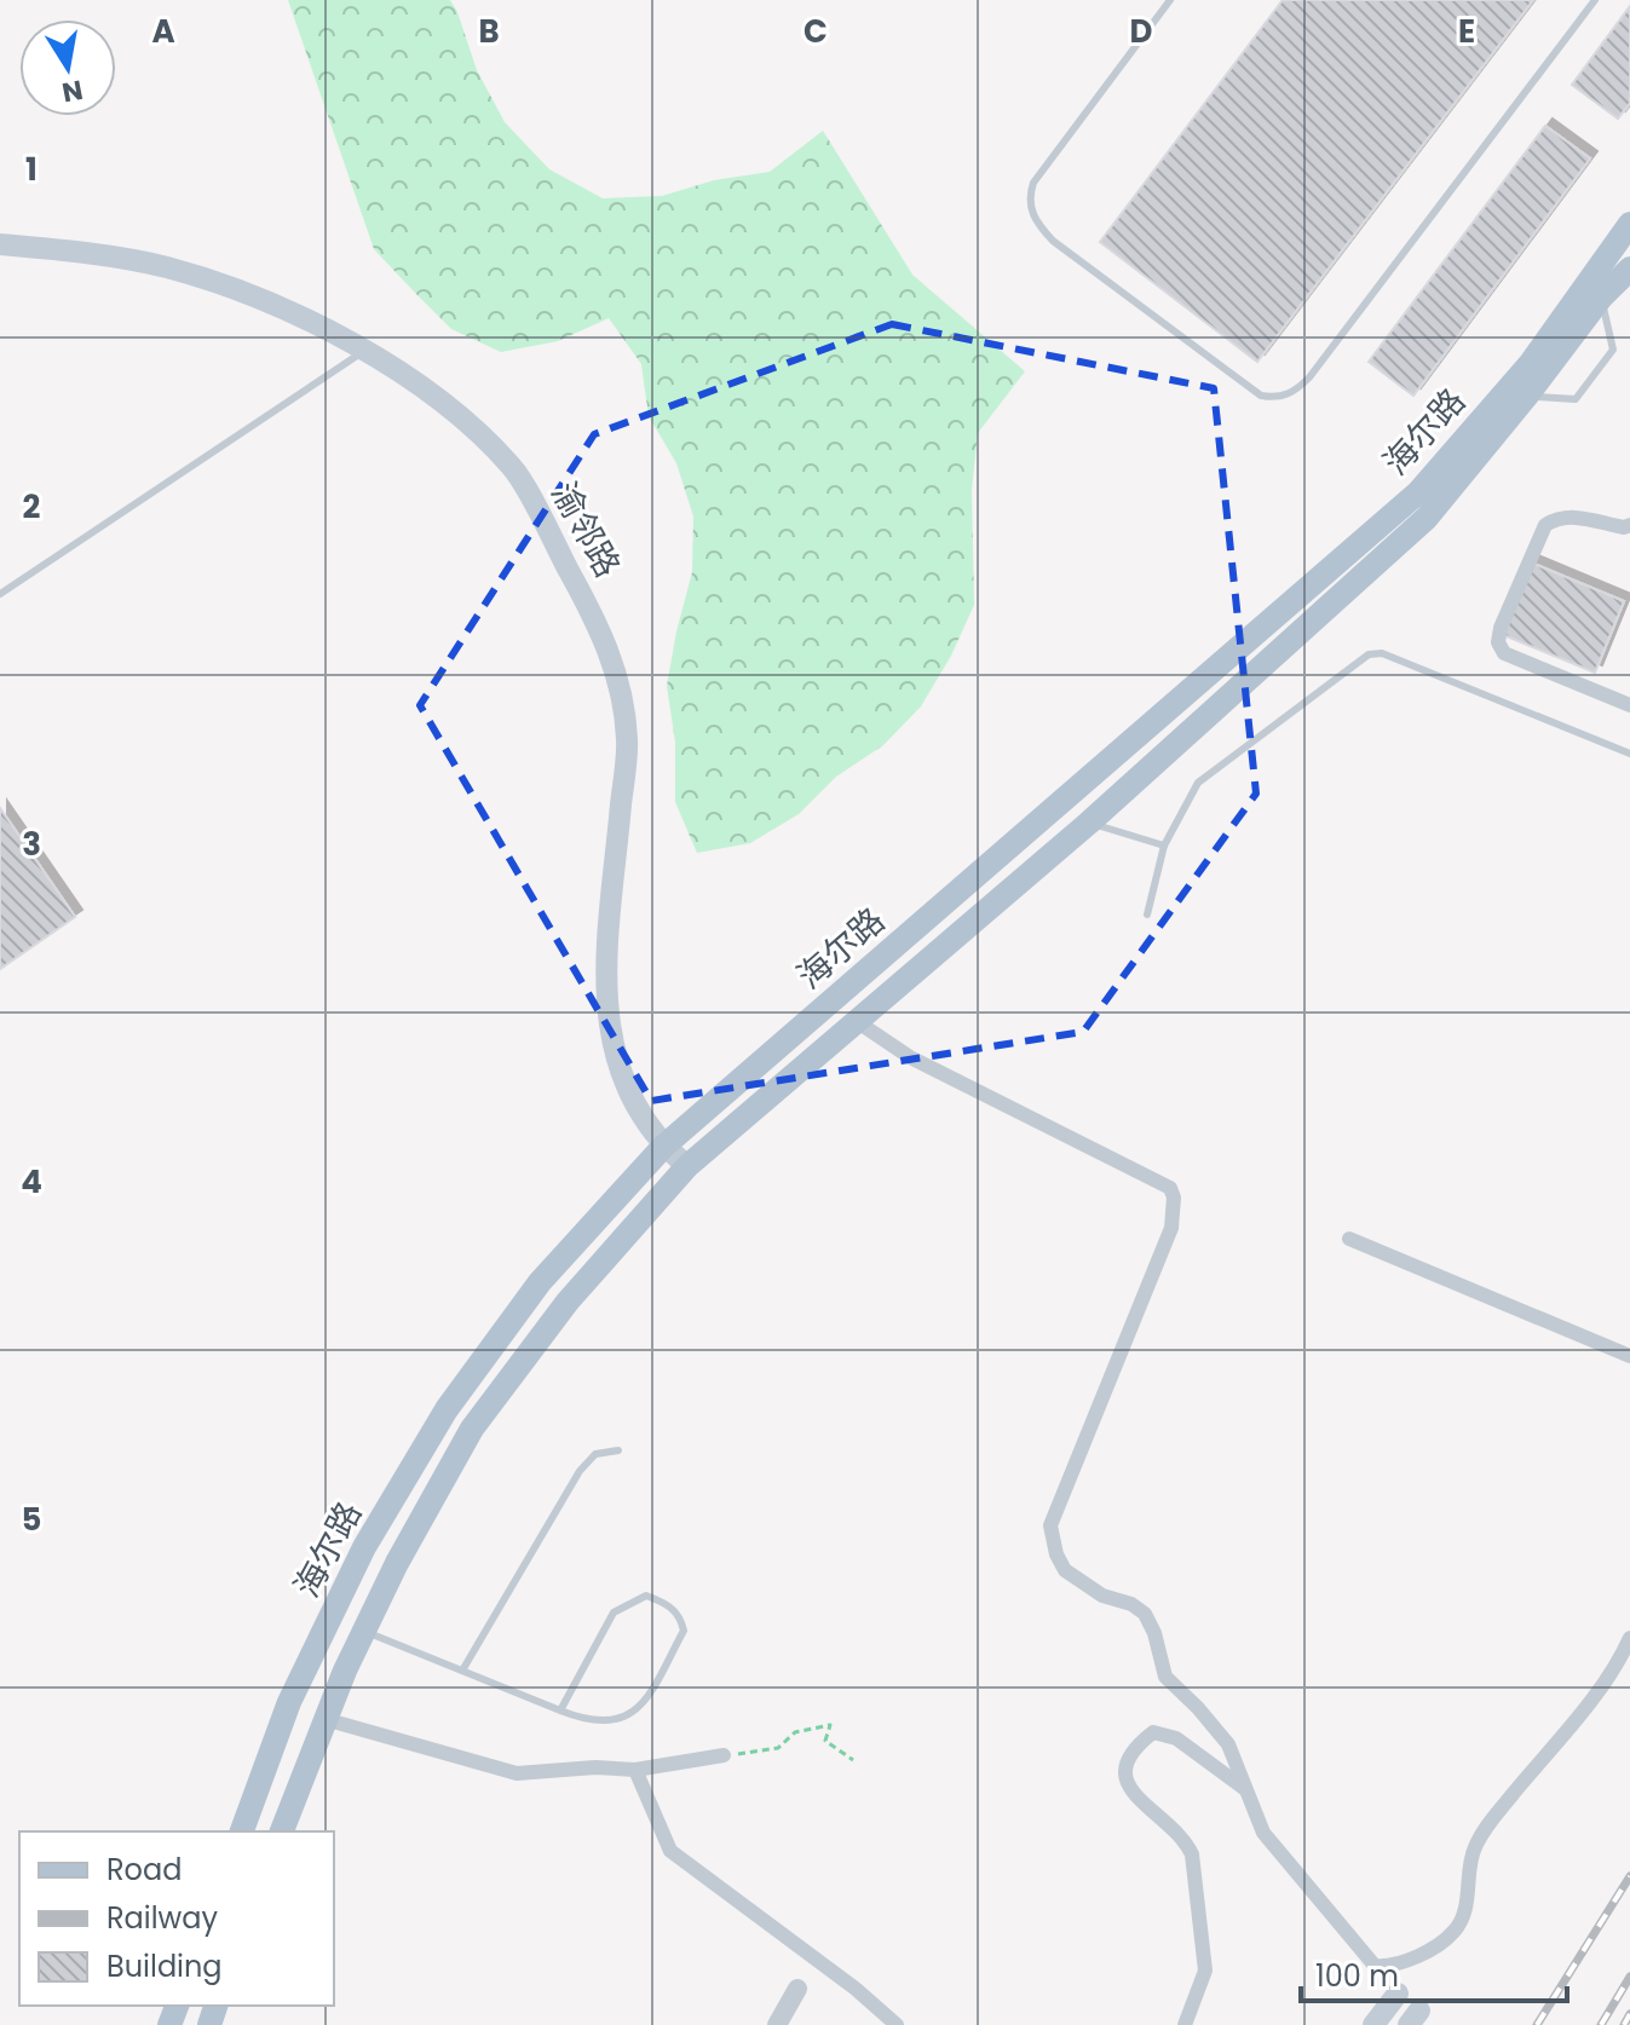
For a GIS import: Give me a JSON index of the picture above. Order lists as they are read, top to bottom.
{
  "streets": {
    "main road": ["海尔路", "渝邻路"]
  },
  "crossings": [
    ["海尔路", "渝邻路"]
  ],
  "legend": ["Road", "Railway", "Building"],
  "scale_bar": "100 m",
  "north": "bottom",
  "grid": {
    "columns": [
      "A",
      "B",
      "C",
      "D",
      "E"
    ],
    "rows": [
      "1",
      "2",
      "3",
      "4",
      "5"
    ]
  }
}
